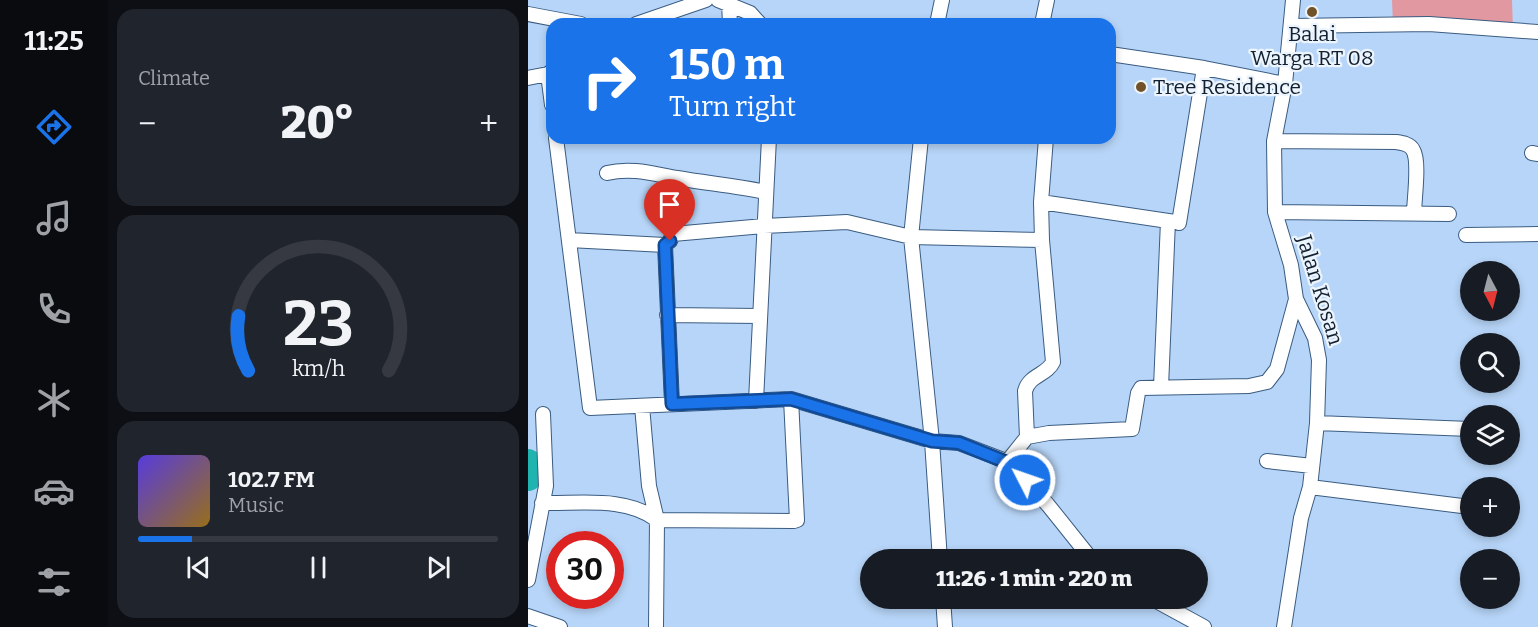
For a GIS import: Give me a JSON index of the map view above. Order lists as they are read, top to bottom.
{
  "streets": {
    "street": ["Jalan Kosan"]
  },
  "places": ["Balai Warga RT 08", "Tree Residence"],
  "north": "bottom",
  "page": {
    "tabs": "11:25",
    "tile": "Climate",
    "turn": ["150 m", "Turn right"],
    "heat": ["−", "20°", "+"],
    "map_buttons": ["+", "−"],
    "song": ["102.7 FM", "Music"],
    "limit": "30",
    "trip": "11:26 · 1 min · 220 m",
    "gauge": ["23", "km/h"]
  }
}
